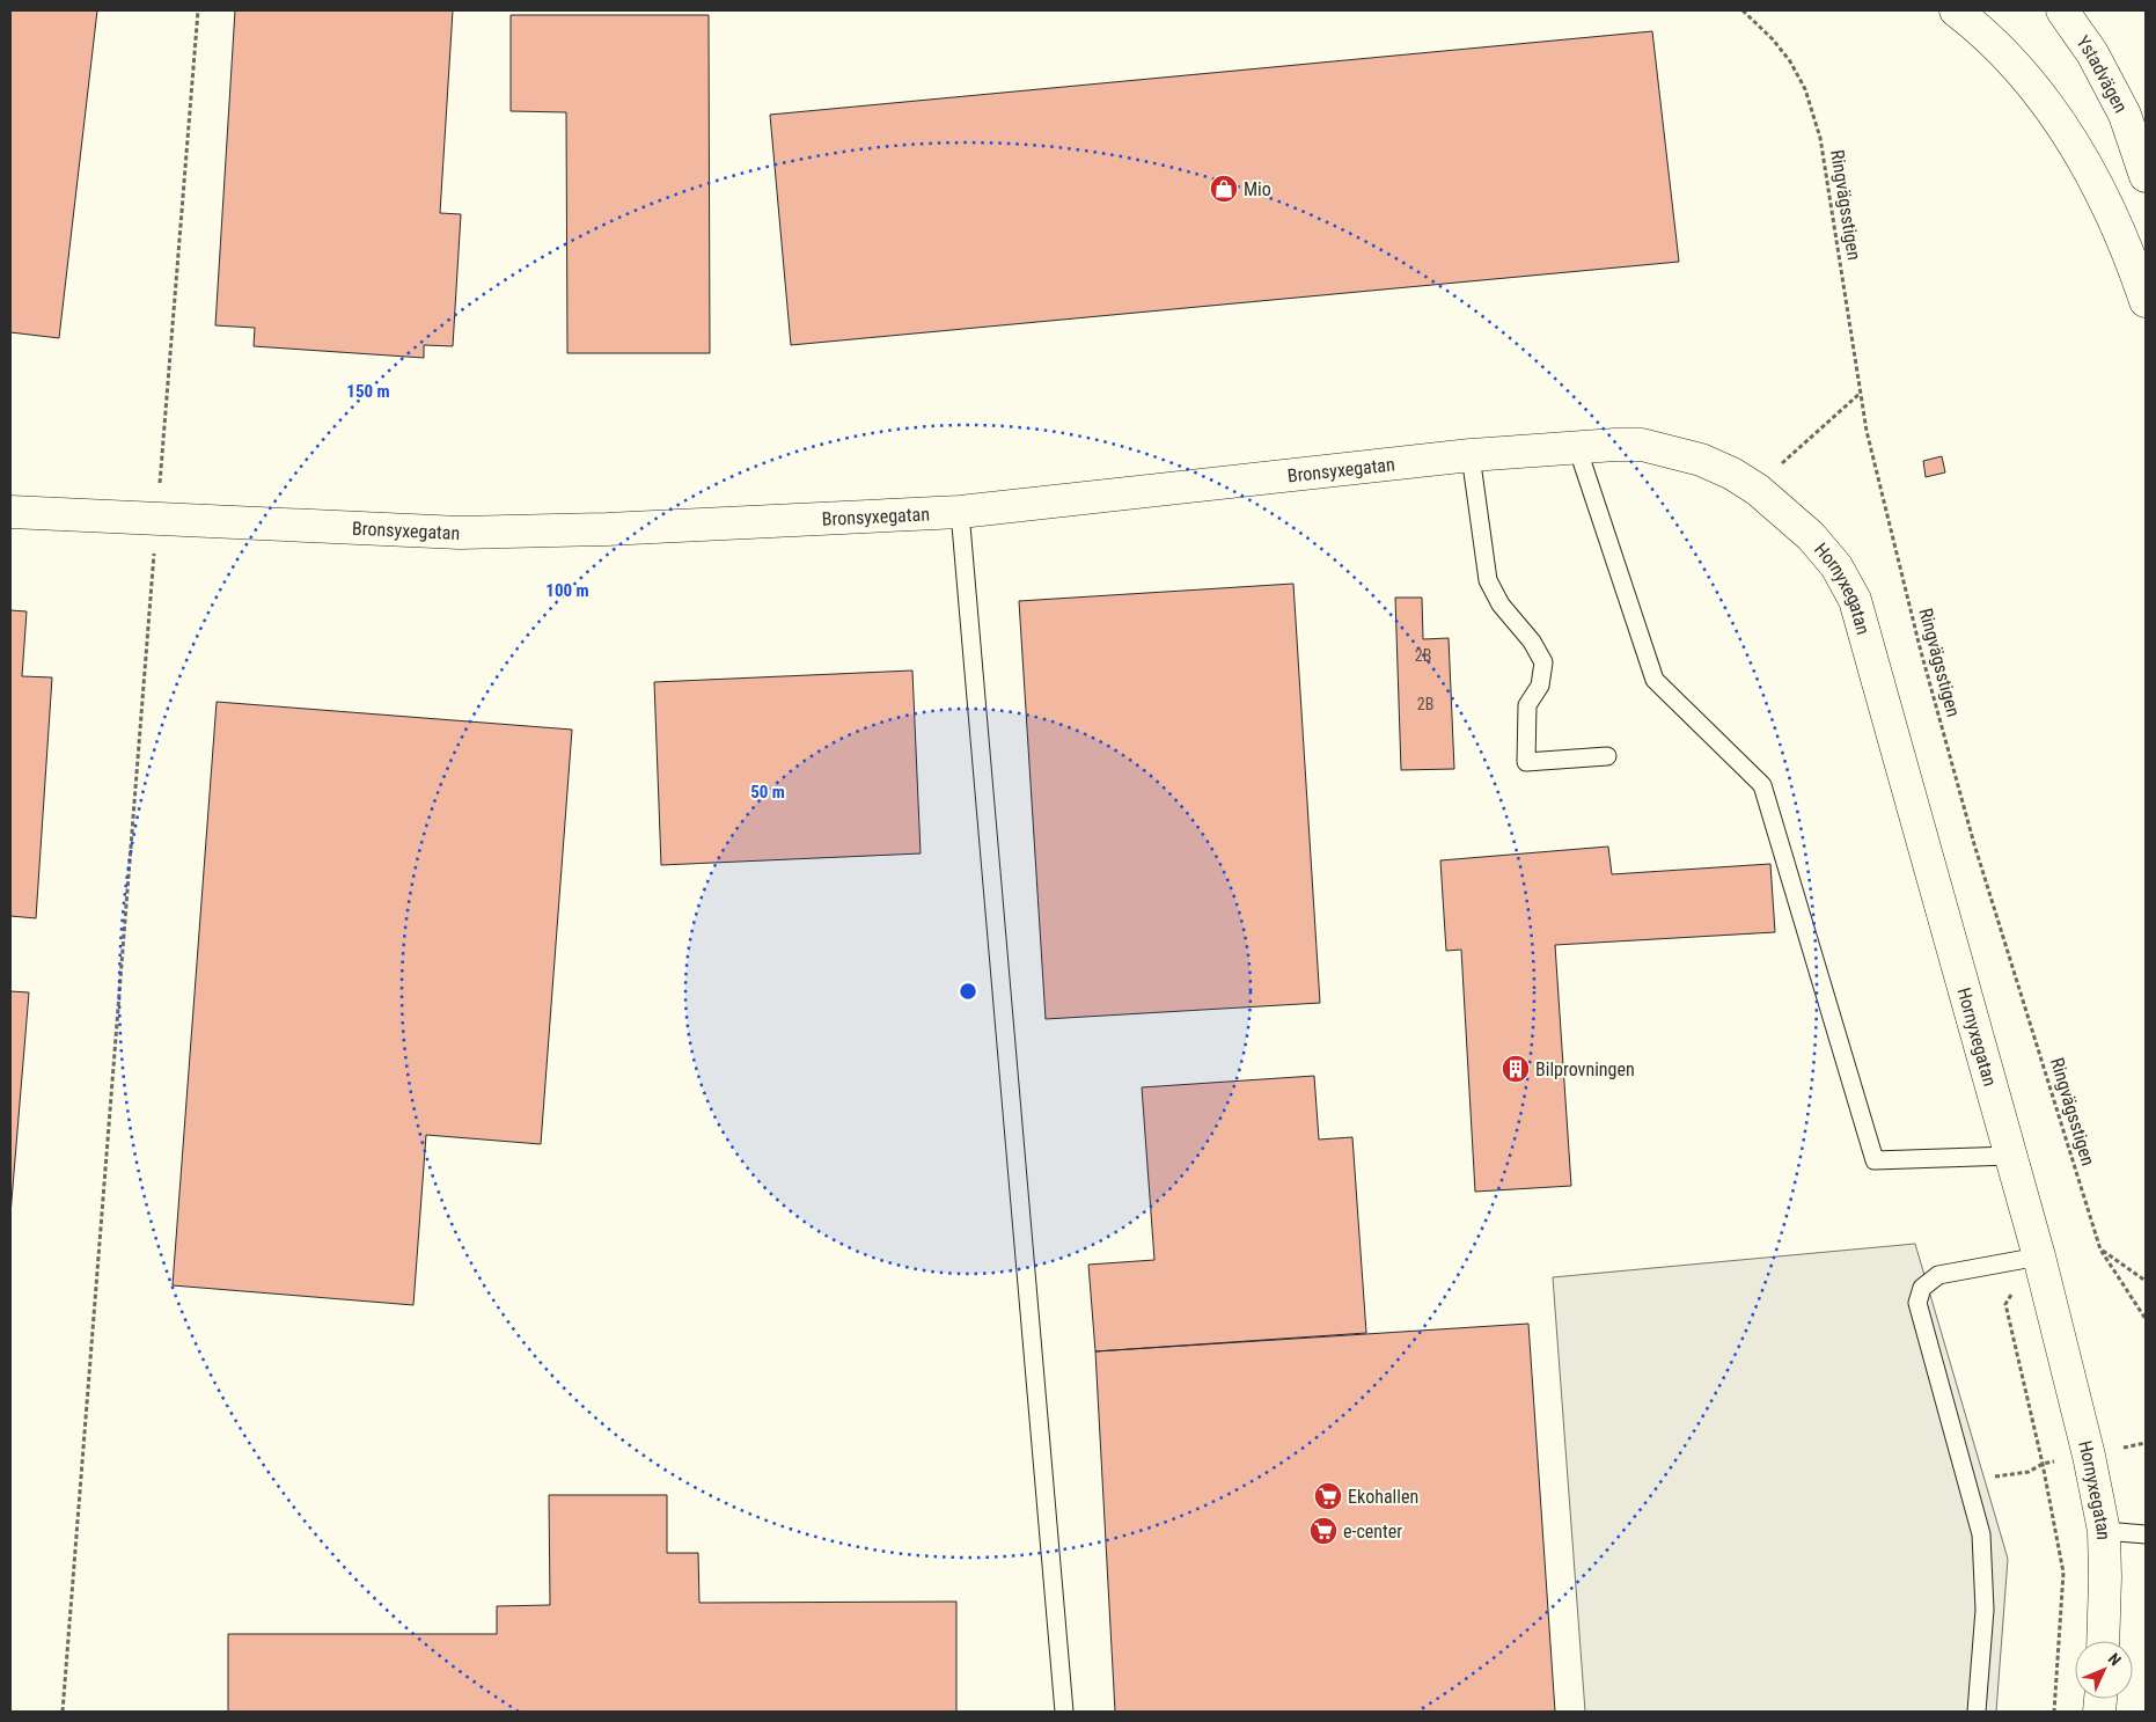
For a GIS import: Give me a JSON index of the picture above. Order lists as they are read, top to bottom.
{
  "streets": {
    "main road": ["Ystadvägen", "Bronsyxegatan", "Hornyxegatan"],
    "path": ["Ringvägsstigen"]
  },
  "crossings": [
    ["Bronsyxegatan", "Hornyxegatan"]
  ],
  "places": {
    "shop": ["Mio"],
    "building": ["Bilprovningen"],
    "supermarket": ["Ekohallen", "e-center"]
  },
  "house_numbers": ["2B", "2B"],
  "north": "top right",
  "rings": ["150 m", "100 m", "50 m"]
}
